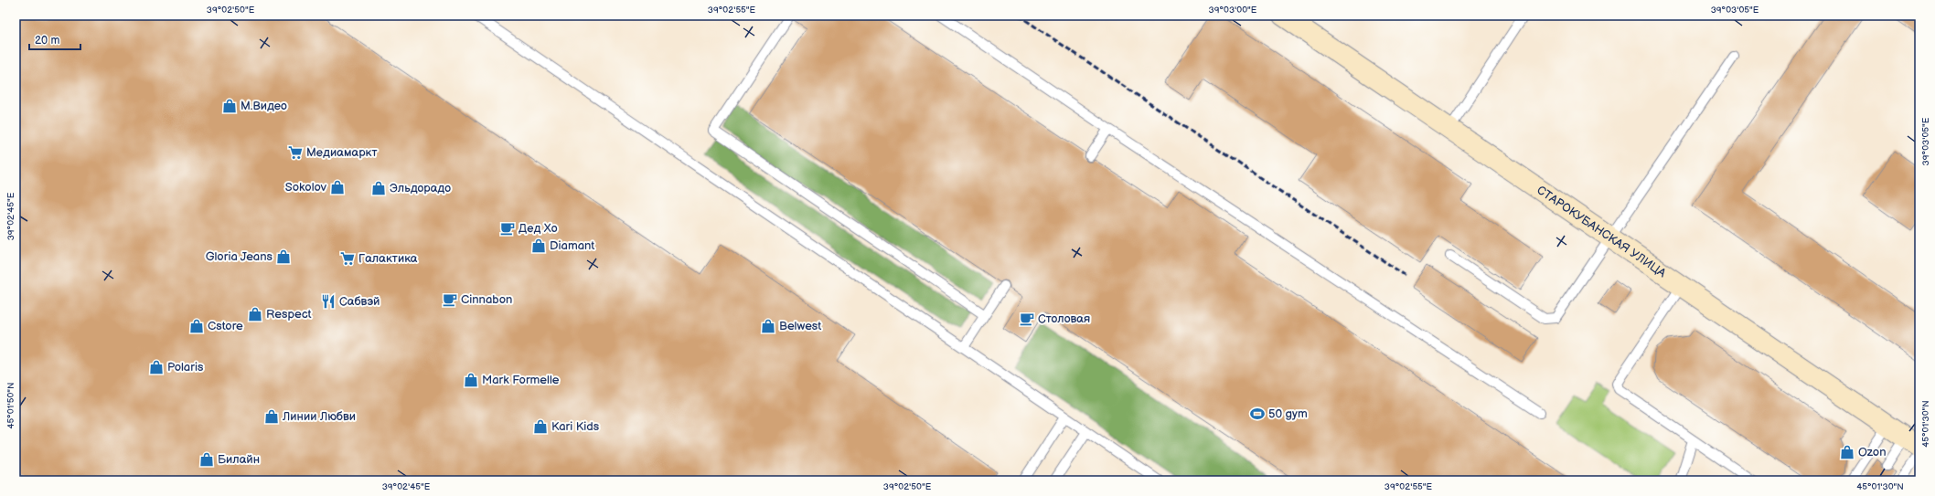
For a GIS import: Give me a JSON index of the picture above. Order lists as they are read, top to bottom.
{
  "streets": {
    "street": ["СТАРОКУБАНСКАЯ УЛИЦА"]
  },
  "places": {
    "shop": [
      "М.Видео",
      "Sokolov",
      "Эльдорадо",
      "Diamant",
      "Gloria Jeans",
      "Respect",
      "Cstore",
      "Belwest",
      "Polaris",
      "Mark Formelle",
      "Линии Любви",
      "Kari Kids",
      "Ozon",
      "Билайн"
    ],
    "supermarket": ["Медиамаркт", "Галактика"],
    "cafe": ["Дед Хо", "Cinnabon", "Столовая"],
    "restaurant": ["Сабвэй"],
    "sports": ["50 gym"]
  },
  "scale_bar": "20 m",
  "coordinates": [
    "39°02'50\"E",
    "39°02'55\"E",
    "39°03'00\"E",
    "39°03'05\"E",
    "39°02'45\"E",
    "45°01'50\"N",
    "45°01'30\"N"
  ]
}
